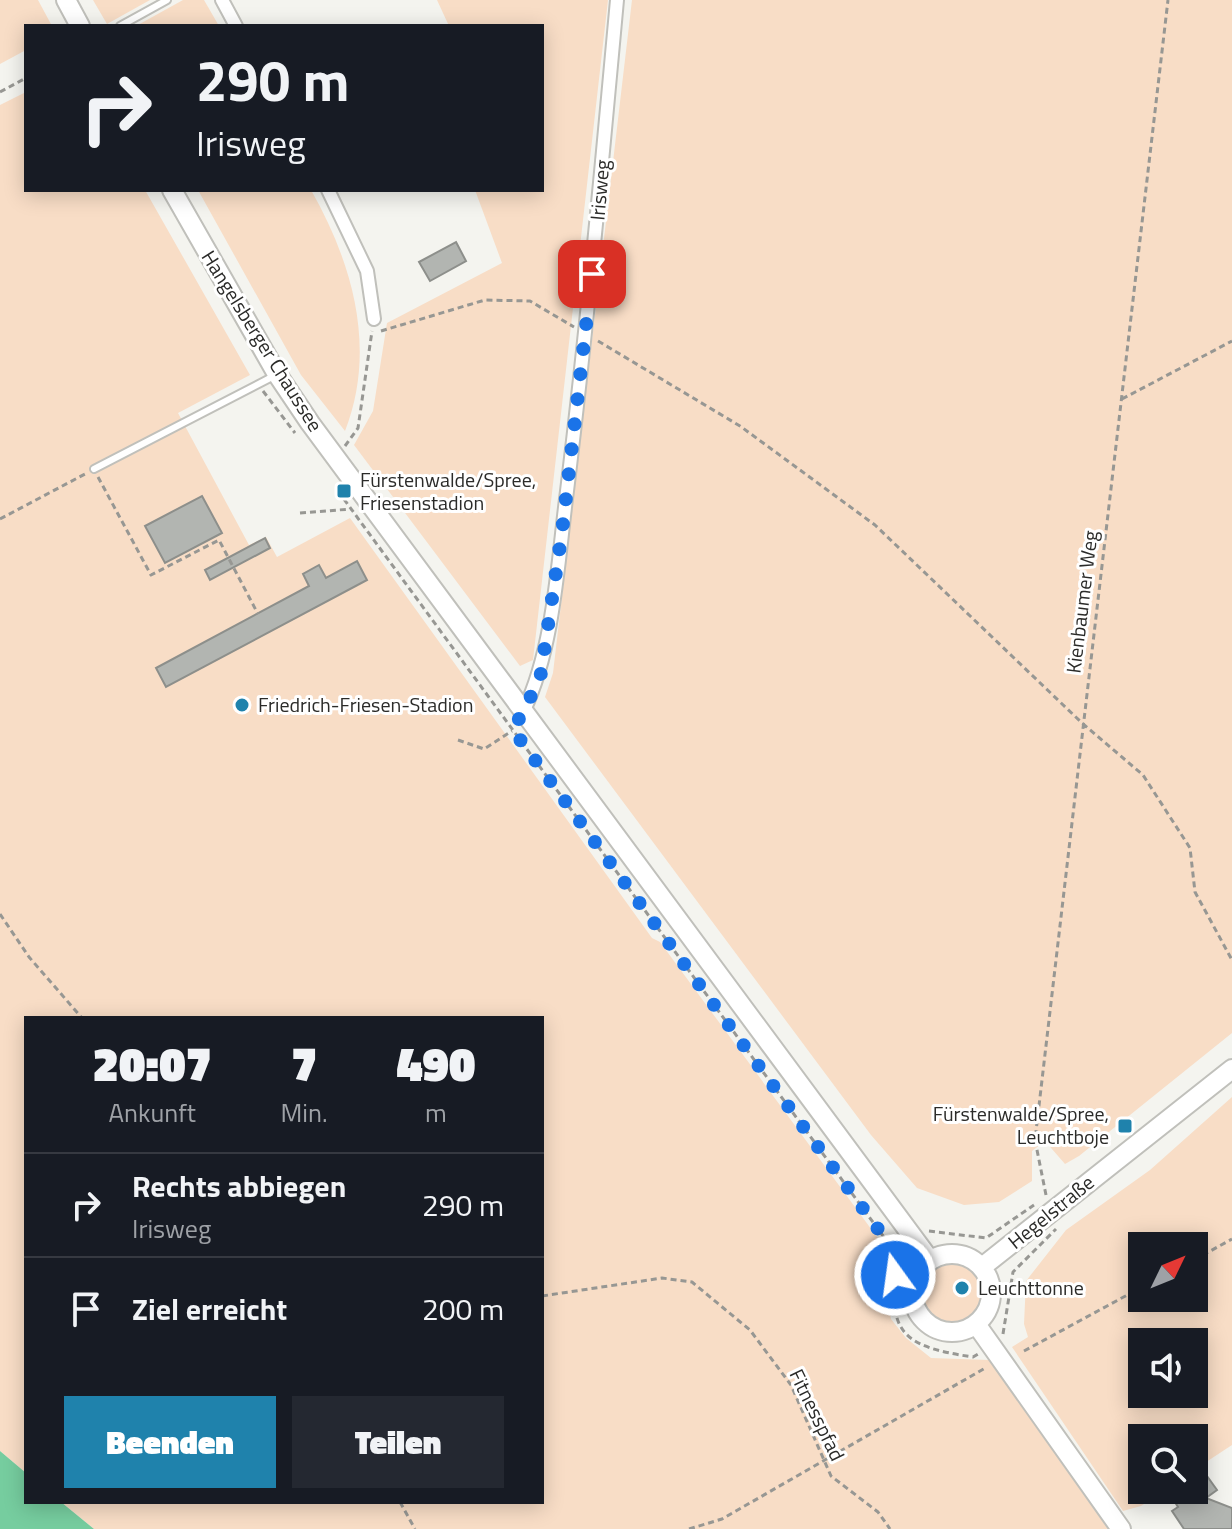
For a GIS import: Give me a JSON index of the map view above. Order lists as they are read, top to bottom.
{
  "streets": {
    "main road": ["Hangelsberger Chaussee", "Hegelstraße"],
    "street": ["Irisweg"],
    "path": ["Kienbaumer Weg", "Fitnesspfad"]
  },
  "crossings": [
    ["Irisweg", "Hangelsberger Chaussee"],
    ["Hangelsberger Chaussee", "Hegelstraße"],
    ["Kienbaumer Weg", "Hegelstraße"]
  ],
  "places": {
    "transit": ["Fürstenwalde/Spree, Friesenstadion", "Fürstenwalde/Spree, Leuchtboje"],
    "other": ["Friedrich-Friesen-Stadion", "Leuchttonne"]
  },
  "north": "top right",
  "page": {
    "turn": ["290 m", "Irisweg"],
    "eta": [
      "20:07",
      "Ankunft",
      "7",
      "Min.",
      "490",
      "m"
    ],
    "list": [
      {
        "name": "Rechts abbiegen",
        "note": "Irisweg",
        "value": "290 m"
      },
      {
        "name": "Ziel erreicht",
        "value": "200 m"
      }
    ],
    "buttons": ["Beenden", "Teilen"]
  }
}
